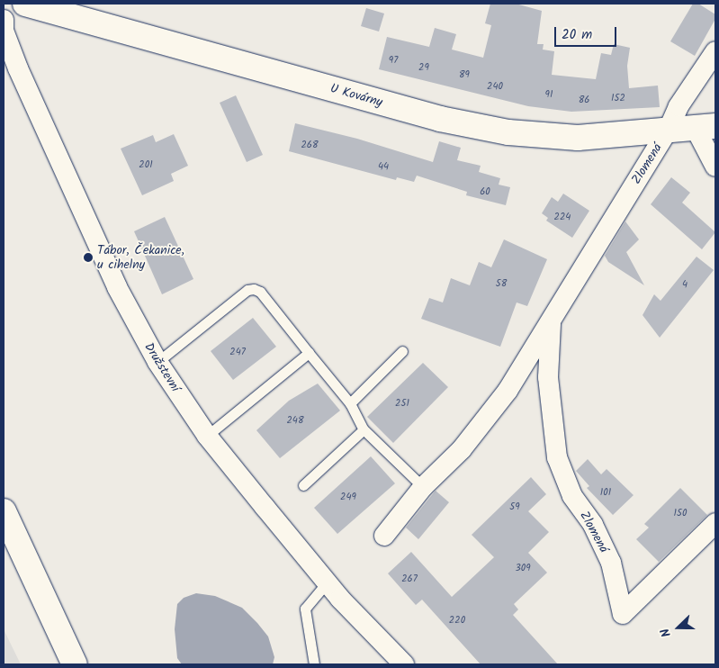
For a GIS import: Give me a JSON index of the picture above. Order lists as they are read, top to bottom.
{
  "streets": {
    "street": ["U Kovárny", "Zlomená", "Družstevní"]
  },
  "crossings": [
    ["U Kovárny", "Zlomená"]
  ],
  "places": ["Tábor, Čekanice, u cihelny"],
  "house_numbers": [
    "97",
    "29",
    "89",
    "240",
    "91",
    "152",
    "86",
    "268",
    "201",
    "44",
    "60",
    "224",
    "58",
    "4",
    "247",
    "251",
    "248",
    "101",
    "249",
    "59",
    "150",
    "309",
    "267",
    "220"
  ],
  "scale_bar": "20 m",
  "north": "left"
}
